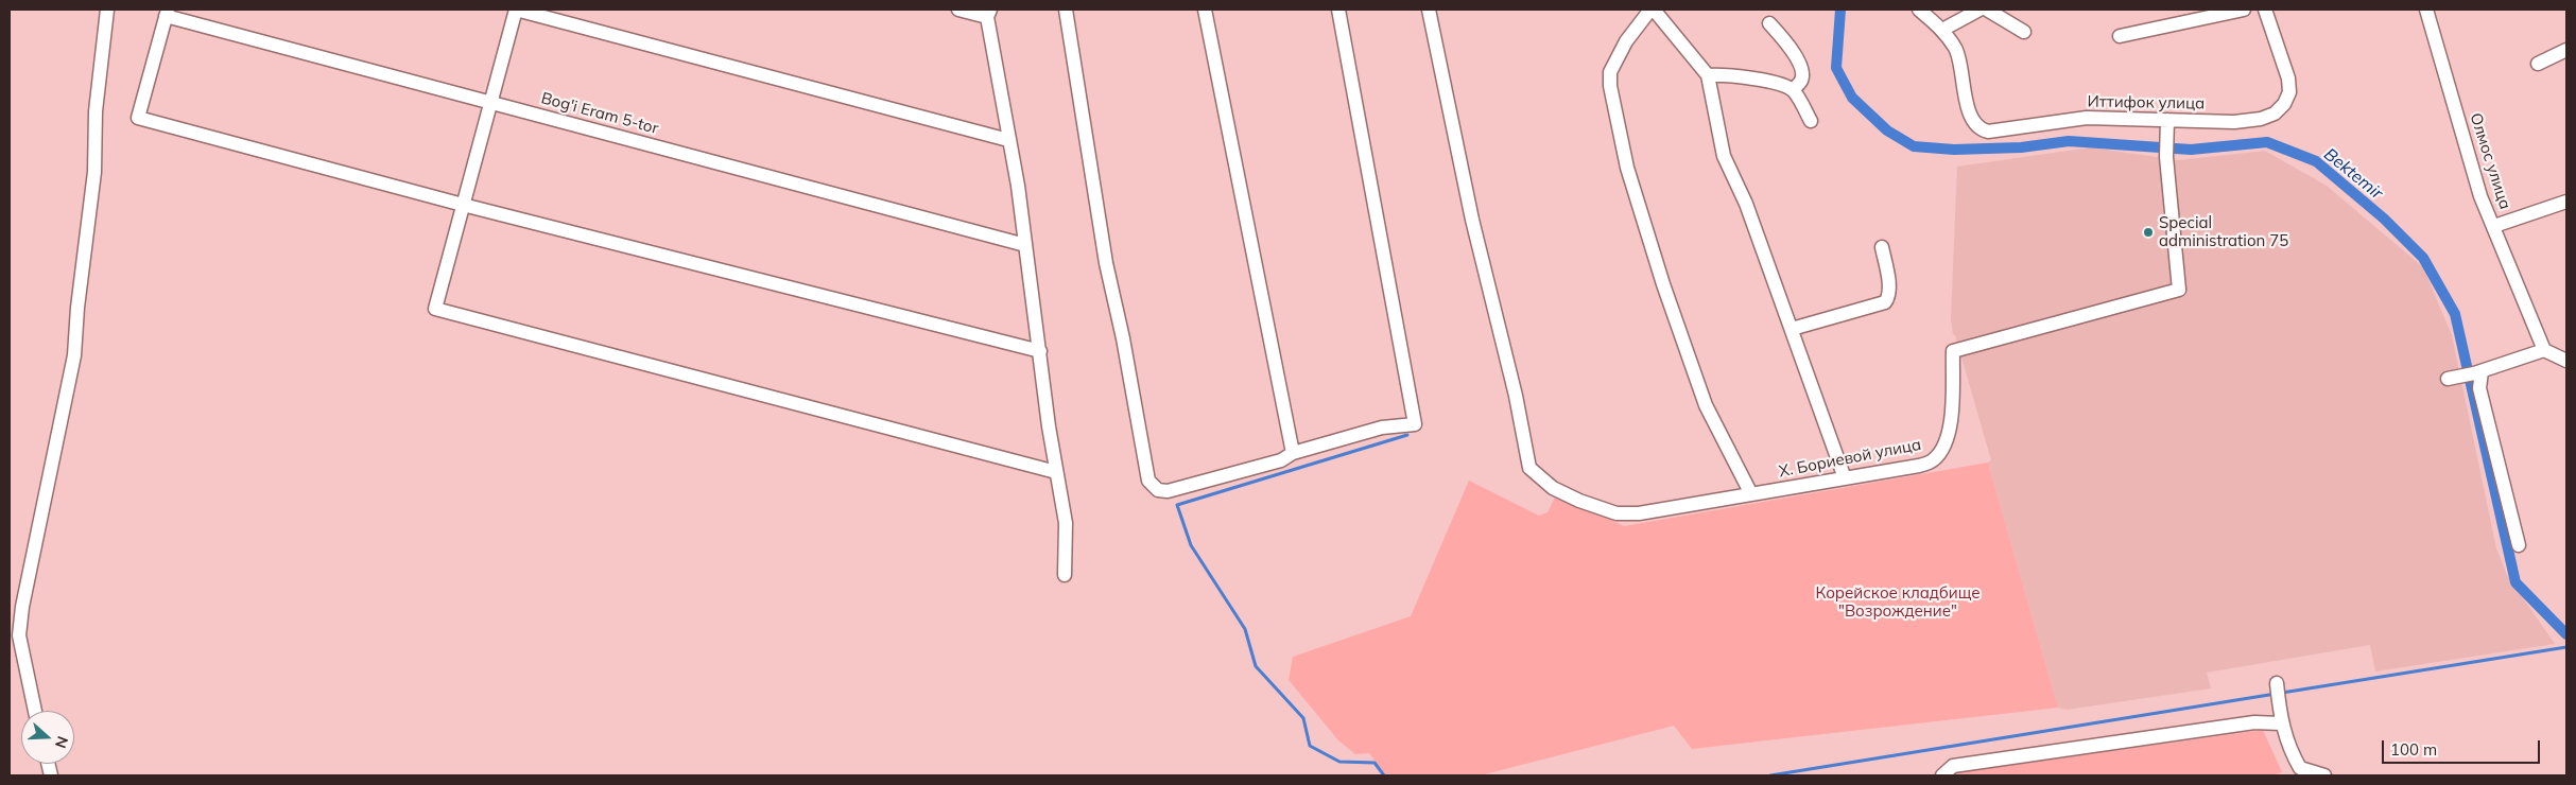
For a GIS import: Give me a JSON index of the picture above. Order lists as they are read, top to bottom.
{
  "streets": {
    "street": [
      "Иттифок улица",
      "Bog'i Eram 5-tor",
      "Олмос улица",
      "Х. Бориевой улица"
    ]
  },
  "crossings": [
    ["Иттифок улица", "Х. Бориевой улица"]
  ],
  "water": ["Bektemir"],
  "parks": ["Корейское кладбище \"Возрождение\""],
  "places": ["Special administration 75"],
  "scale_bar": "100 m",
  "north": "right"
}
